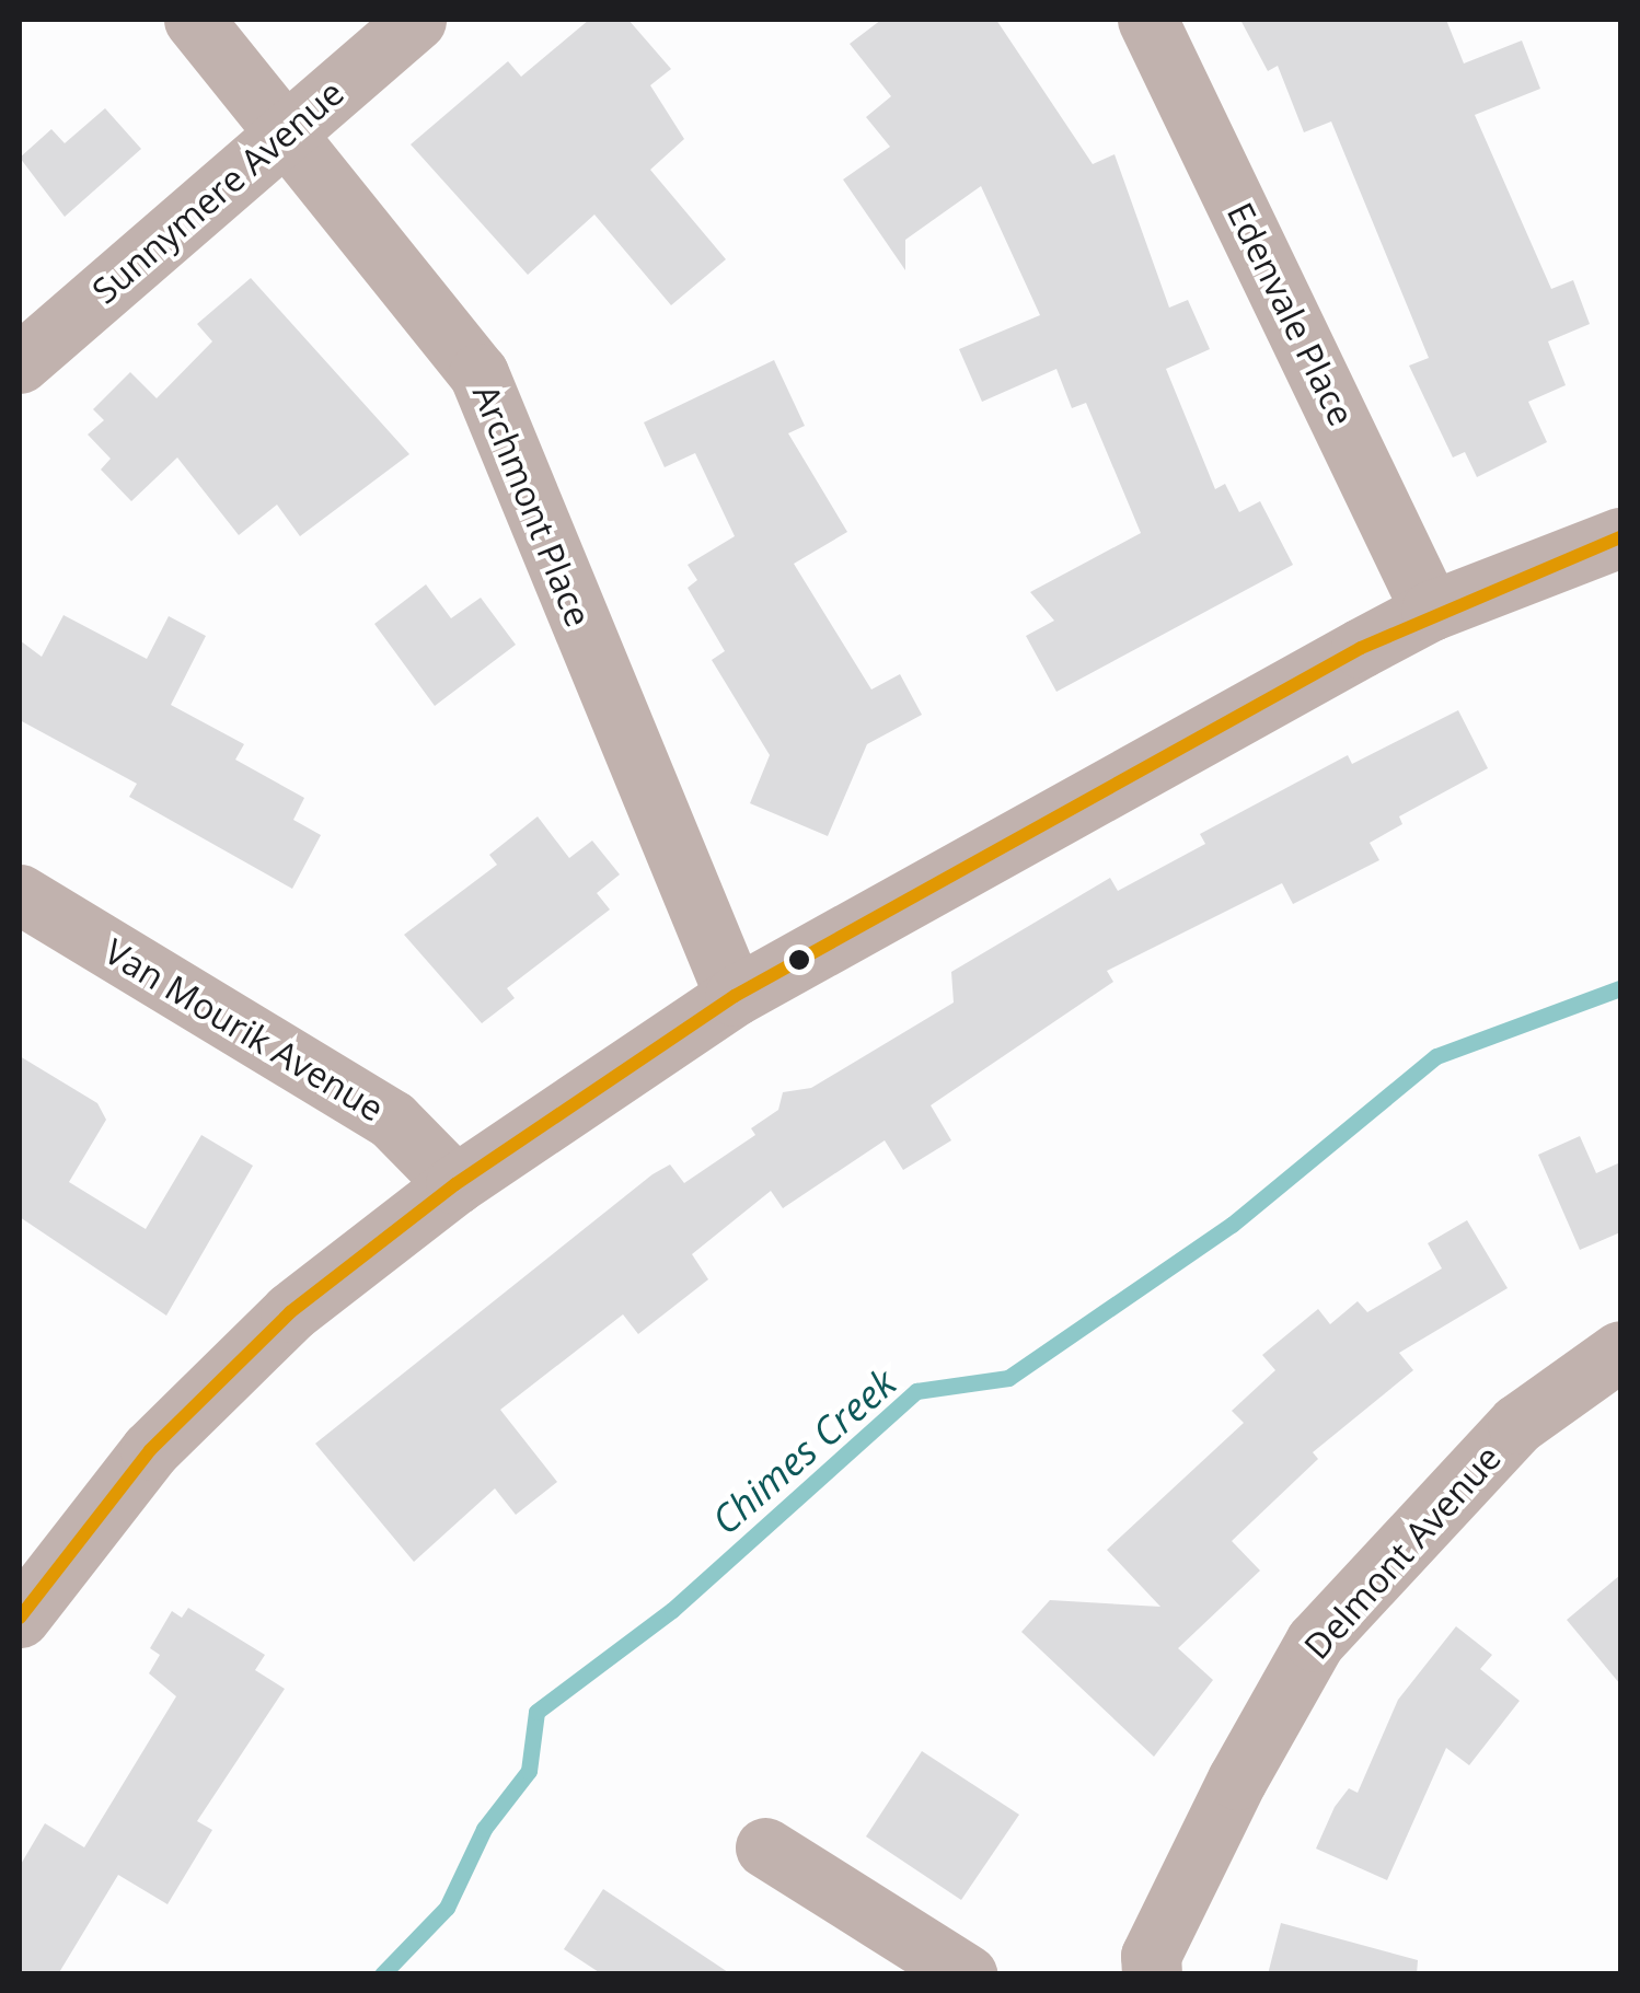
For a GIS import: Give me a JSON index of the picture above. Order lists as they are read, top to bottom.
{
  "streets": {
    "street": [
      "Sunnymere Avenue",
      "Edenvale Place",
      "Archmont Place",
      "Van Mourik Avenue",
      "Delmont Avenue"
    ]
  },
  "crossings": [
    ["Sunnymere Avenue", "Archmont Place"]
  ],
  "water": ["Chimes Creek"]
}
